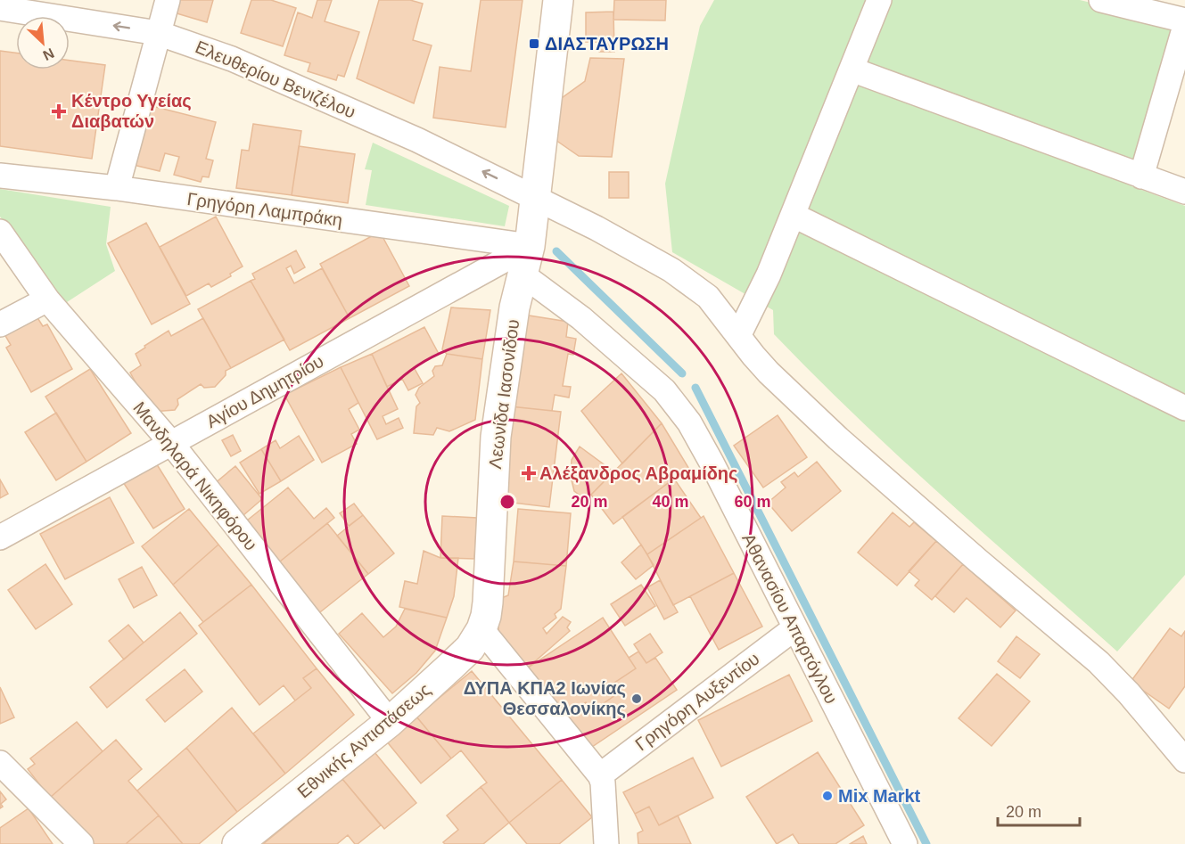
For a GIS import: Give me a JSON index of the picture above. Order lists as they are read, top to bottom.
{
  "streets": {
    "main road": ["Λεωνίδα Ιασονίδου", "Εθνικής Αντιστάσεως"],
    "street": [
      "Ελευθερίου Βενιζέλου",
      "Γρηγόρη Λαμπράκη",
      "Αγίου Δημητρίου",
      "Μανδηλαρά Νικηφόρου",
      "Αθανασίου Απαρτόγλου",
      "Γρηγόρη Αυξεντίου"
    ]
  },
  "crossings": [
    ["Ελευθερίου Βενιζέλου", "Λεωνίδα Ιασονίδου"],
    ["Γρηγόρη Λαμπράκη", "Αγίου Δημητρίου"],
    ["Γρηγόρη Λαμπράκη", "Λεωνίδα Ιασονίδου"],
    ["Αγίου Δημητρίου", "Λεωνίδα Ιασονίδου"],
    ["Αγίου Δημητρίου", "Μανδηλαρά Νικηφόρου"],
    ["Λεωνίδα Ιασονίδου", "Αθανασίου Απαρτόγλου"],
    ["Λεωνίδα Ιασονίδου", "Εθνικής Αντιστάσεως"],
    ["Μανδηλαρά Νικηφόρου", "Εθνικής Αντιστάσεως"],
    ["Αθανασίου Απαρτόγλου", "Γρηγόρη Αυξεντίου"]
  ],
  "one_way": ["Ελευθερίου Βενιζέλου"],
  "places": {
    "transit": ["ΔΙΑΣΤΑΥΡΩΣΗ"],
    "health": ["Κέντρο Υγείας Διαβατών", "Αλέξανδρος Αβραμίδης"],
    "other": ["ΔΥΠΑ ΚΠΑ2 Ιωνίας Θεσσαλονίκης", "Mix Markt"]
  },
  "scale_bar": "20 m",
  "north": "bottom right",
  "rings": ["20 m", "40 m", "60 m"]
}
